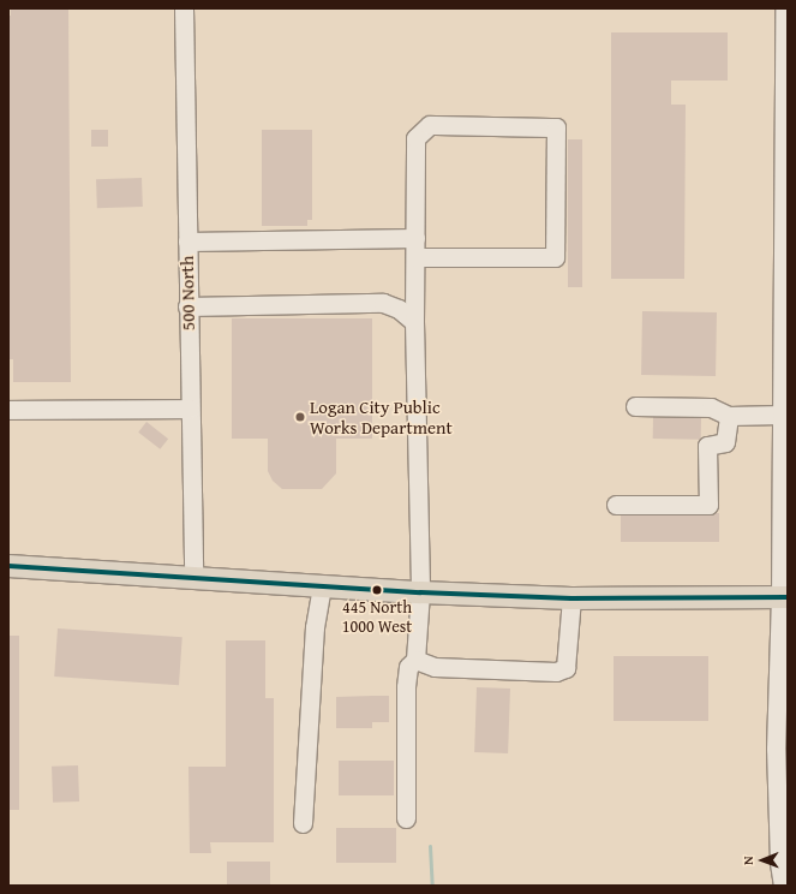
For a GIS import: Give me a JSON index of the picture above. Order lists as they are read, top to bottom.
{
  "streets": {
    "street": ["500 North"]
  },
  "places": ["Logan City Public Works Department", "445 North 1000 West"],
  "north": "left"
}
